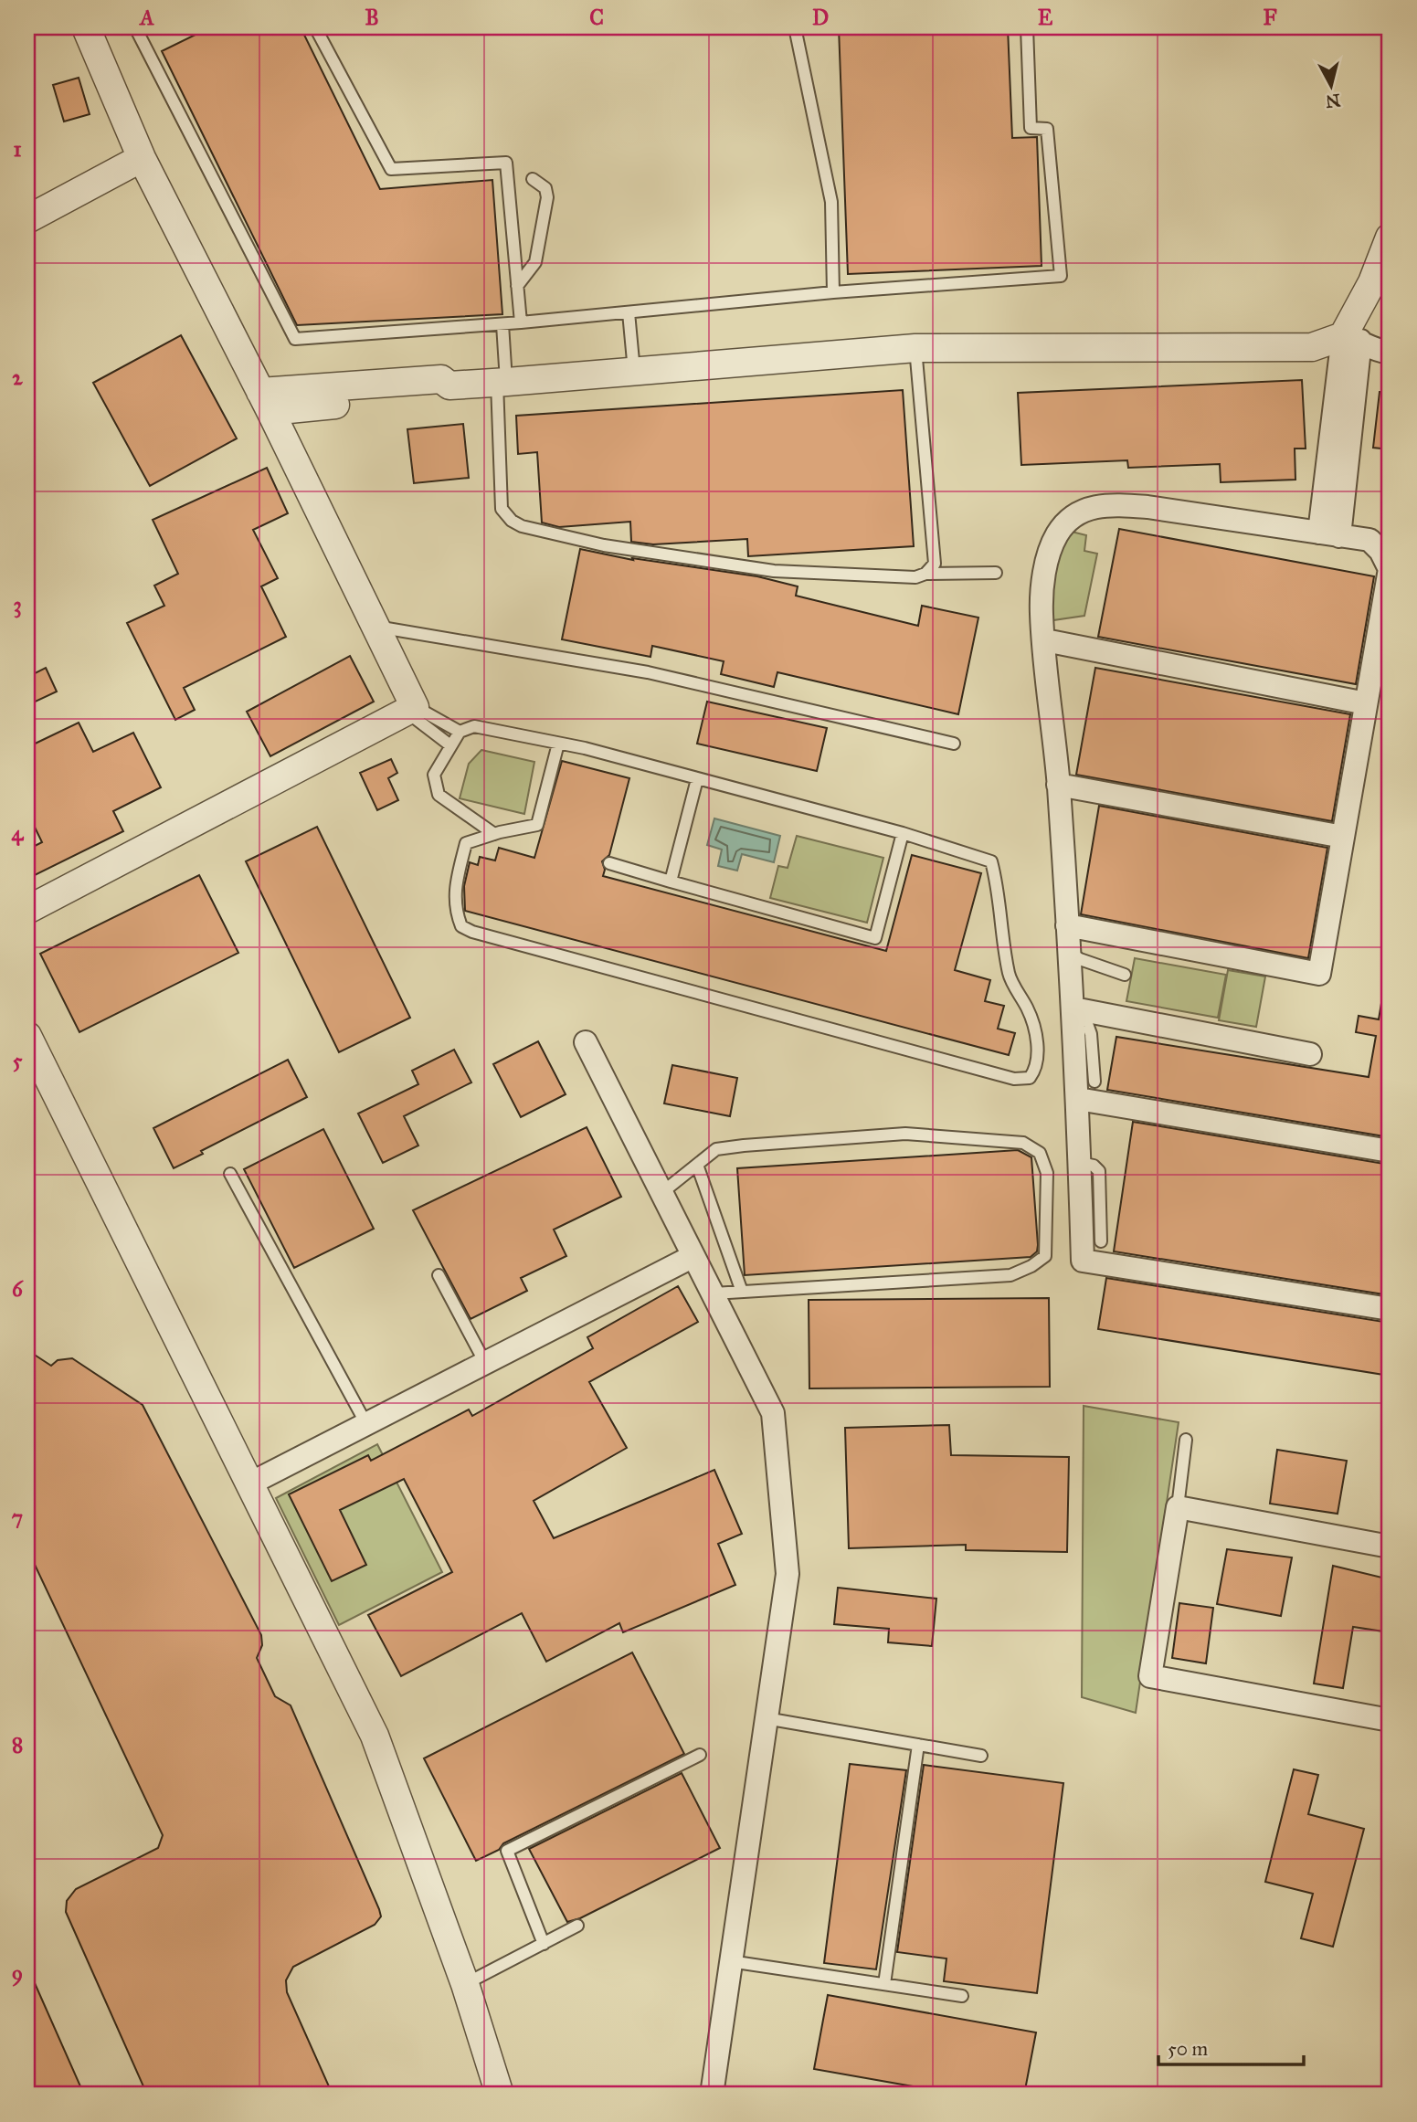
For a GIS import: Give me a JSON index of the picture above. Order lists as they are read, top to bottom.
{
  "scale_bar": "50 m",
  "north": "bottom",
  "grid": {
    "columns": [
      "A",
      "B",
      "C",
      "D",
      "E",
      "F"
    ],
    "rows": [
      "1",
      "2",
      "3",
      "4",
      "5",
      "6",
      "7",
      "8",
      "9"
    ]
  }
}
